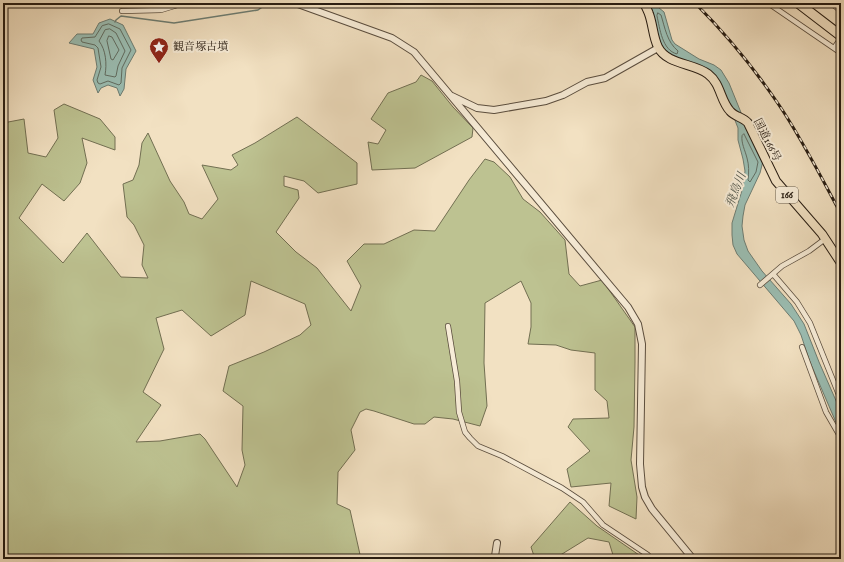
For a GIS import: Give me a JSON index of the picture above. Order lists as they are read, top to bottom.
{
  "streets": {
    "highway": ["国道166号", "166"]
  },
  "water": ["飛鳥川"],
  "places": {
    "place": ["観音塚古墳"]
  }
}
